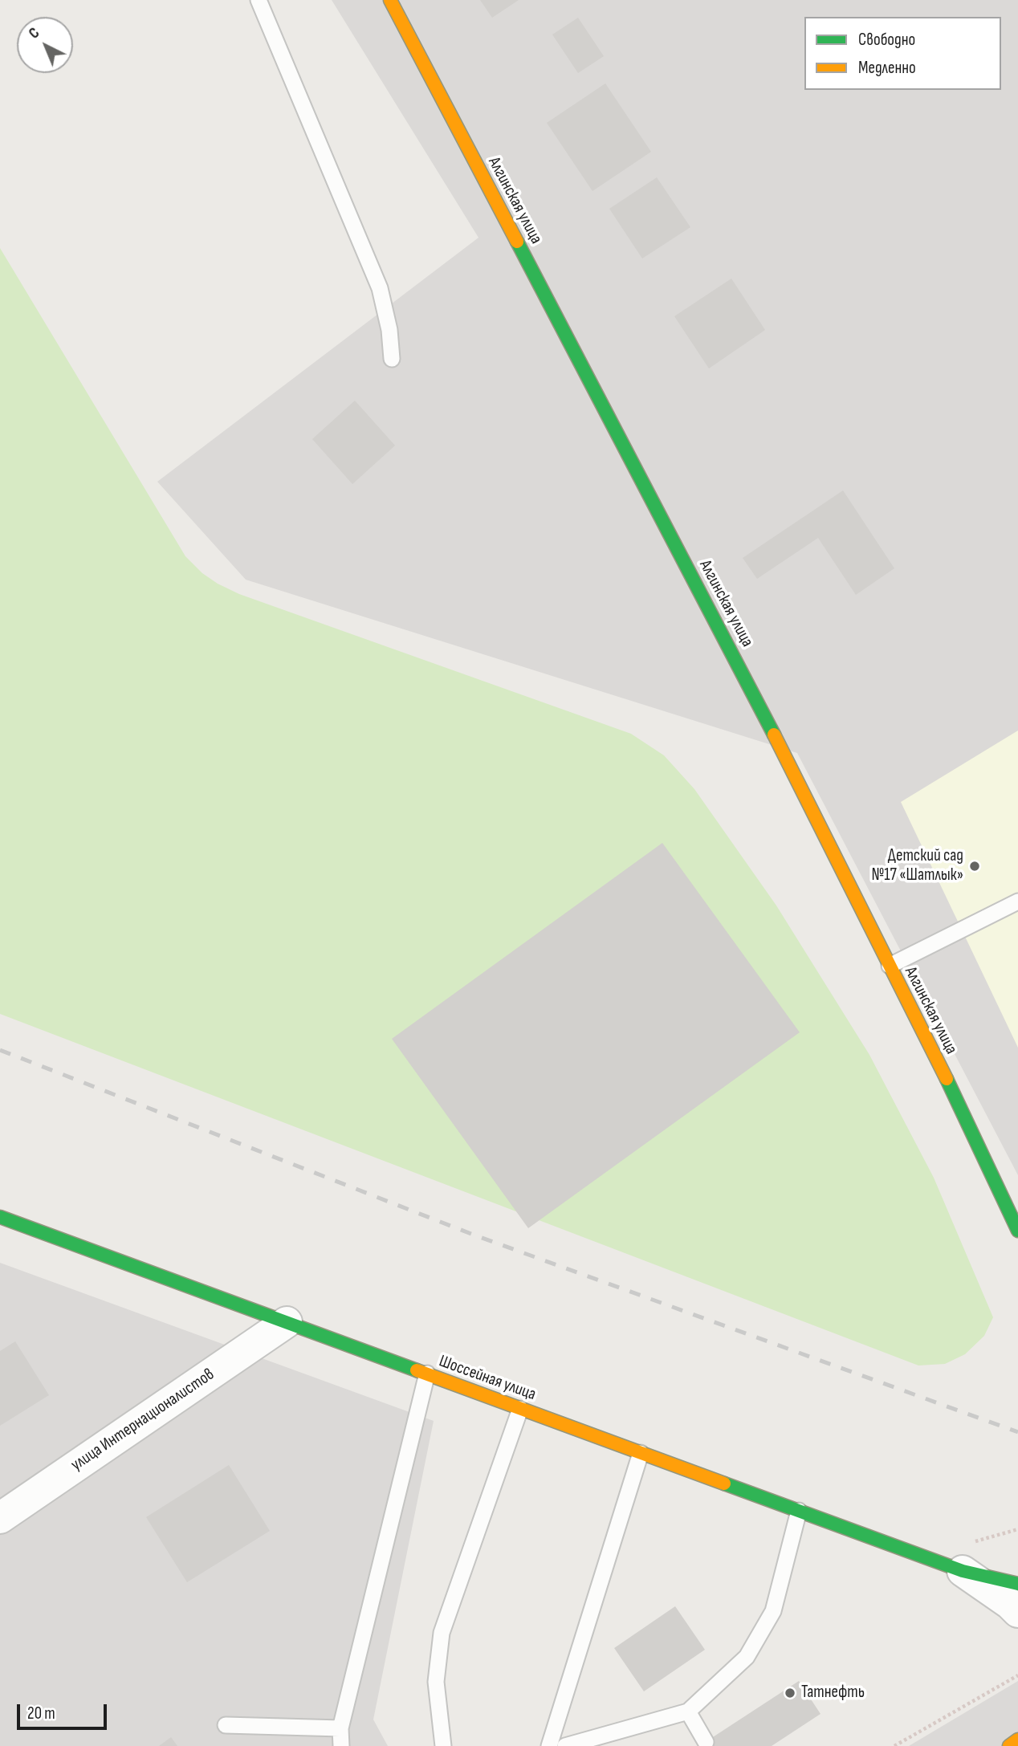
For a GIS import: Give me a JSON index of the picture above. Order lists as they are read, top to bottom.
{
  "streets": {
    "street": ["Алгинская улица", "Шоссейная улица", "улица Интернационалистов"]
  },
  "crossings": [
    ["Шоссейная улица", "улица Интернационалистов"]
  ],
  "places": ["Детский сад №17 «Шатлык»", "Татнефть"],
  "legend": ["Свободно", "Медленно"],
  "scale_bar": "20 m",
  "north": "top left"
}
